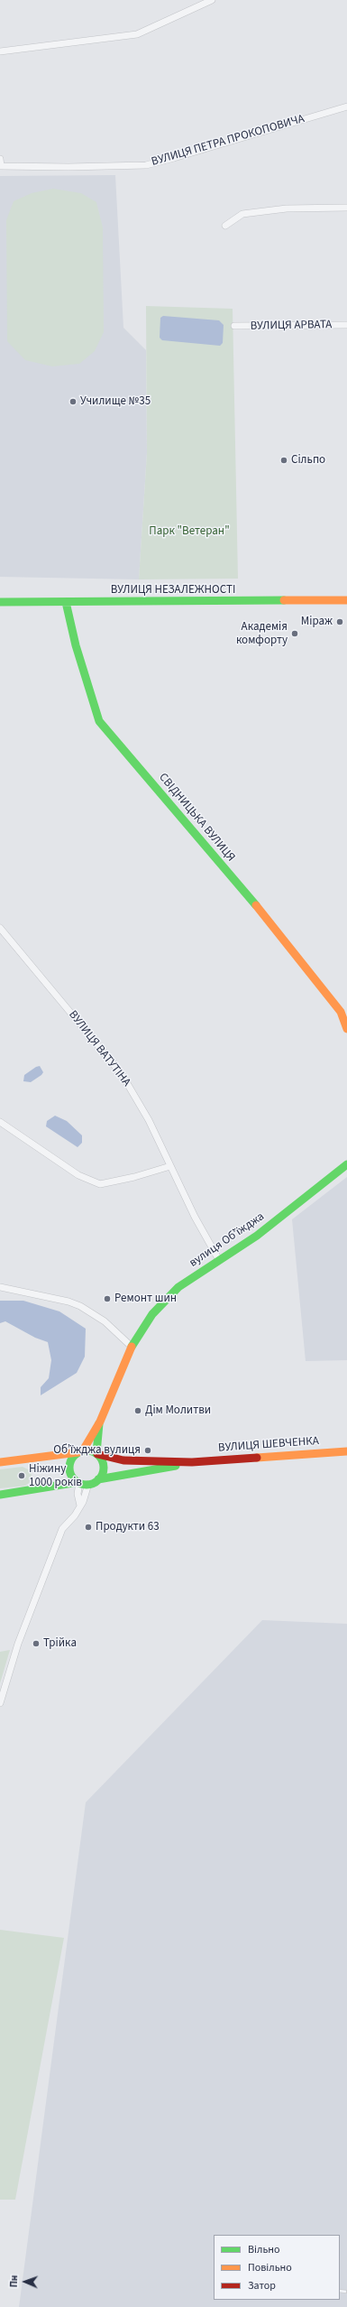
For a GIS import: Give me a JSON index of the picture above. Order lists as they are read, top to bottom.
{
  "streets": {
    "street": [
      "ВУЛИЦЯ ПЕТРА ПРОКОПОВИЧА",
      "ВУЛИЦЯ АРВАТА",
      "ВУЛИЦЯ НЕЗАЛЕЖНОСТІ",
      "СВІДНИЦЬКА ВУЛИЦЯ",
      "ВУЛИЦЯ ВАТУТІНА",
      "вулиця Обʼїжджа",
      "ВУЛИЦЯ ШЕВЧЕНКА"
    ]
  },
  "crossings": [
    ["ВУЛИЦЯ НЕЗАЛЕЖНОСТІ", "СВІДНИЦЬКА ВУЛИЦЯ"],
    ["ВУЛИЦЯ ВАТУТІНА", "вулиця Обʼїжджа"],
    ["вулиця Обʼїжджа", "ВУЛИЦЯ ШЕВЧЕНКА"]
  ],
  "parks": ["Парк \"Ветеран\""],
  "places": [
    "Училище №35",
    "Сільпо",
    "Міраж",
    "Академія комфорту",
    "Ремонт шин",
    "Дім Молитви",
    "Об’їжджа вулиця",
    "Ніжину 1000 років",
    "Продукти 63",
    "Трійка"
  ],
  "legend": ["Вільно", "Повільно", "Затор"],
  "north": "left"
}
